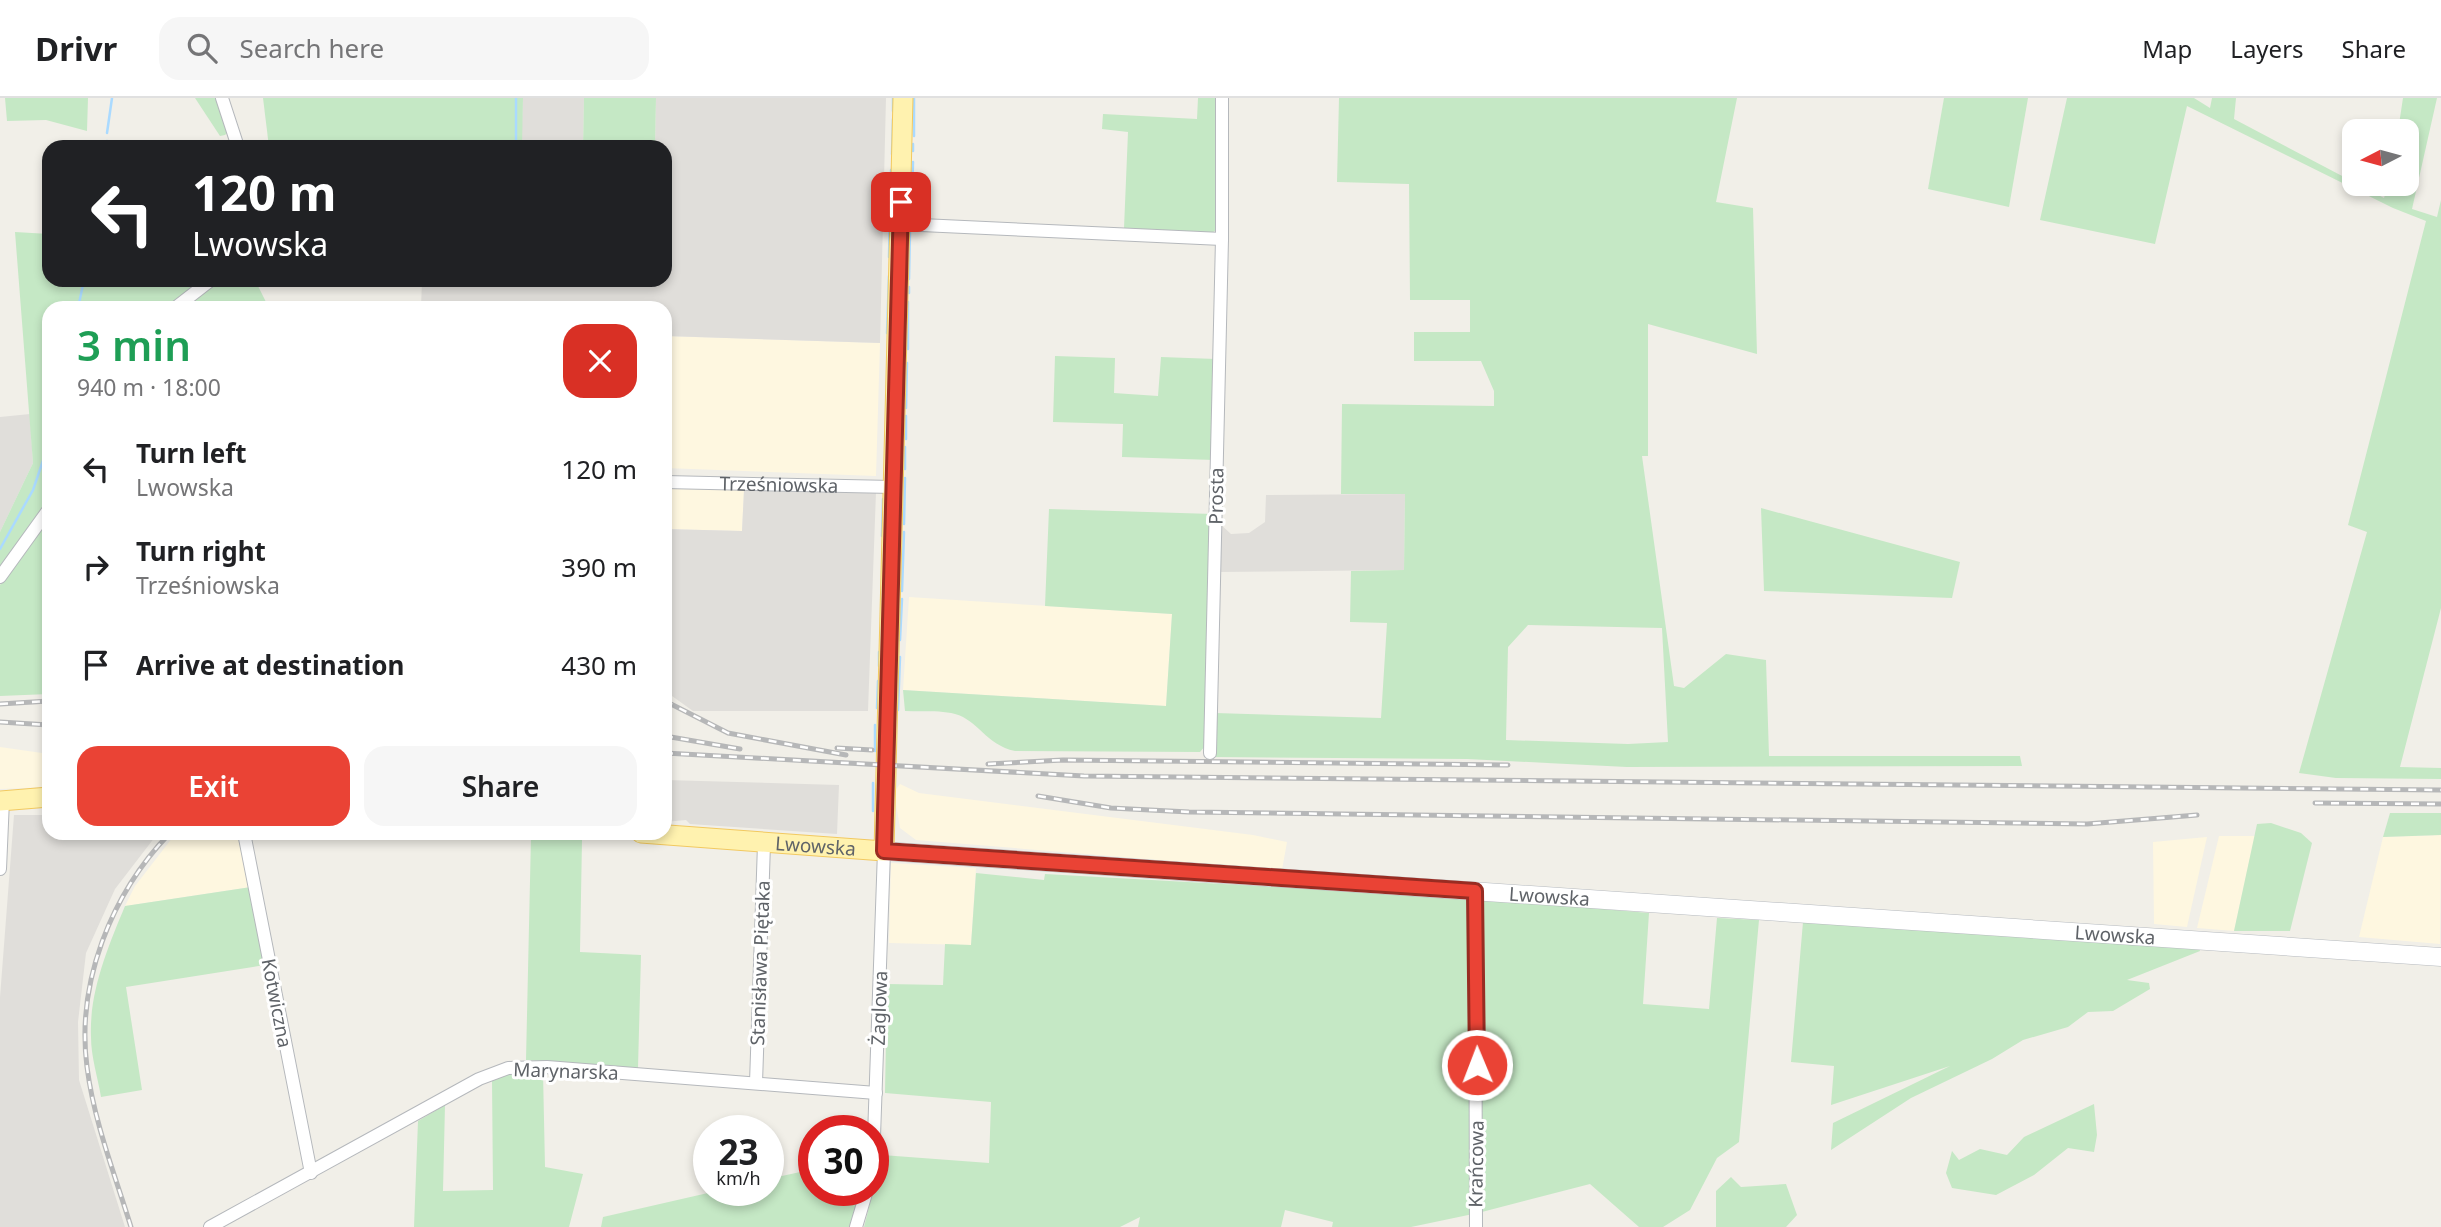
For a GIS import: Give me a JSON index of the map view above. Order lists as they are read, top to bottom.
{
  "streets": {
    "main road": ["Lwowska"],
    "street": [
      "Trześniowska",
      "Prosta",
      "Stanisława Piętaka",
      "Kotwiczna",
      "Żaglowa",
      "Marynarska",
      "Krańcowa"
    ]
  },
  "crossings": [
    ["Lwowska", "Stanisława Piętaka"],
    ["Lwowska", "Żaglowa"],
    ["Lwowska", "Krańcowa"],
    ["Stanisława Piętaka", "Marynarska"],
    ["Kotwiczna", "Marynarska"],
    ["Żaglowa", "Marynarska"]
  ],
  "north": "left",
  "page": {
    "header": "Drivr",
    "search": "Search here",
    "nav": ["Map", "Layers", "Share"],
    "turn": ["120 m", "Lwowska"],
    "heading": ["3 min", "940 m · 18:00"],
    "list": [
      {
        "name": "Turn left",
        "note": "Lwowska",
        "value": "120 m"
      },
      {
        "name": "Turn right",
        "note": "Trześniowska",
        "value": "390 m"
      },
      {
        "name": "Arrive at destination",
        "value": "430 m"
      }
    ],
    "buttons": ["Exit", "Share"],
    "speed": "23 km/h",
    "limit": "30"
  }
}
